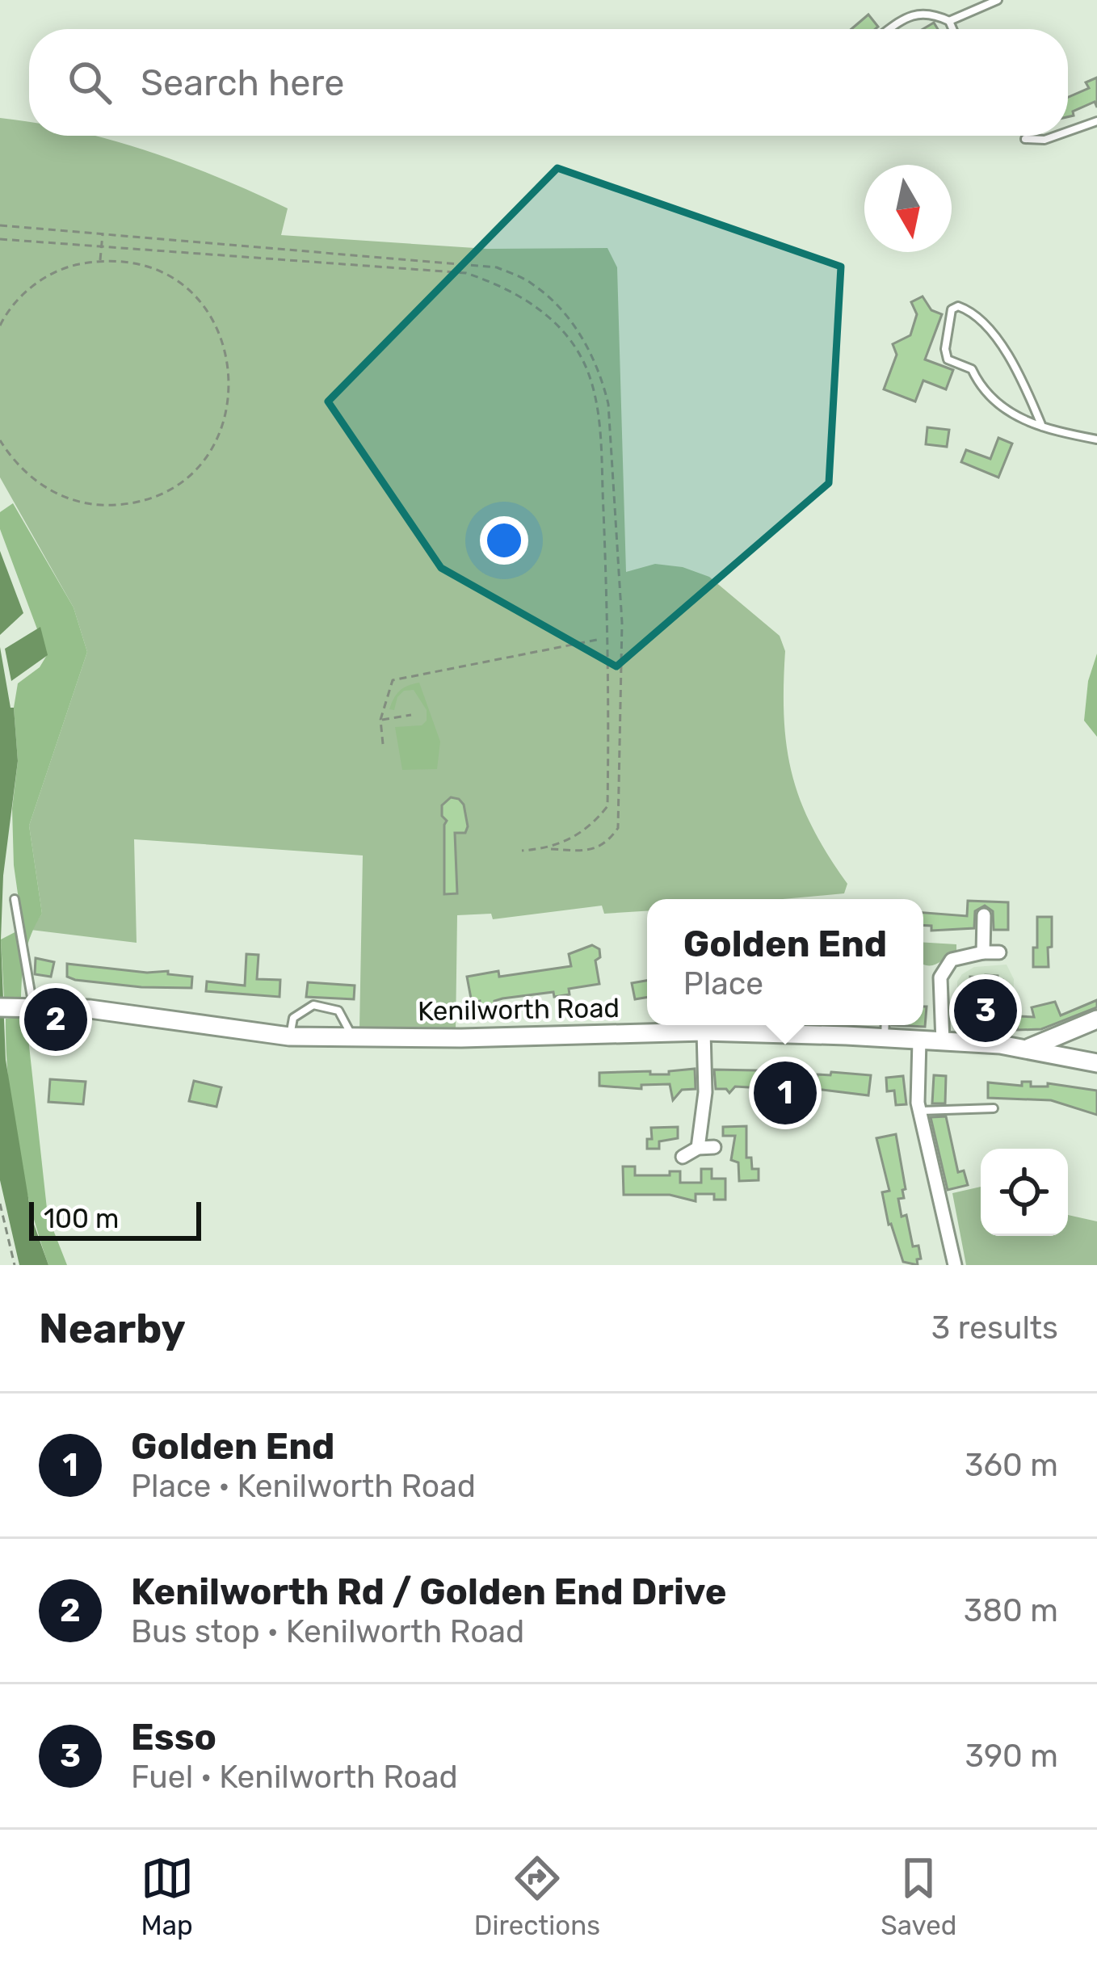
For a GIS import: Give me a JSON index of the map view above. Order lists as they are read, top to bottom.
{
  "streets": {
    "main road": ["Kenilworth Road"]
  },
  "scale_bar": "100 m",
  "north": "bottom",
  "page": {
    "search": "Search here",
    "popup": ["Golden End", "Place"],
    "pins": ["3", "2", "1"],
    "scale": "100 m",
    "heading": ["Nearby", "3 results"],
    "list": [
      {
        "mark": "1",
        "name": "Golden End",
        "note": "Place · Kenilworth Road",
        "value": "360 m"
      },
      {
        "mark": "2",
        "name": "Kenilworth Rd / Golden End Drive",
        "note": "Bus stop · Kenilworth Road",
        "value": "380 m"
      },
      {
        "mark": "3",
        "name": "Esso",
        "note": "Fuel · Kenilworth Road",
        "value": "390 m"
      }
    ],
    "nav": ["Map", "Directions", "Saved"]
  }
}
